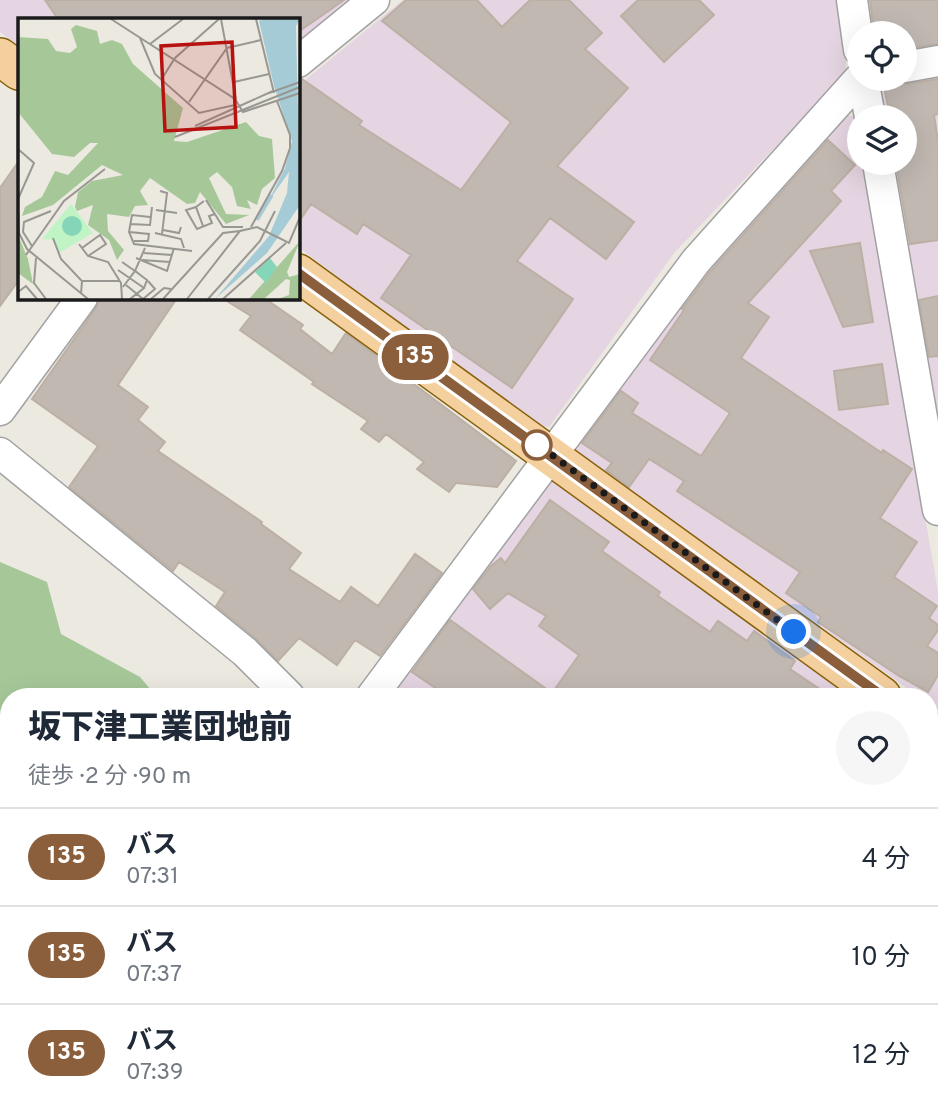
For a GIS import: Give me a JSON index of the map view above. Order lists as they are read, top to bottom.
{
  "lines": ["bus line 135"],
  "page": {
    "on_map": "135",
    "heading": ["坂下津工業団地前", "徒歩 · 2 分 · 90 m"],
    "list": [
      {
        "mark": "135",
        "name": "バス",
        "note": "07:31",
        "value": "4 分"
      },
      {
        "mark": "135",
        "name": "バス",
        "note": "07:37",
        "value": "10 分"
      },
      {
        "mark": "135",
        "name": "バス",
        "note": "07:39",
        "value": "12 分"
      }
    ]
  }
}
